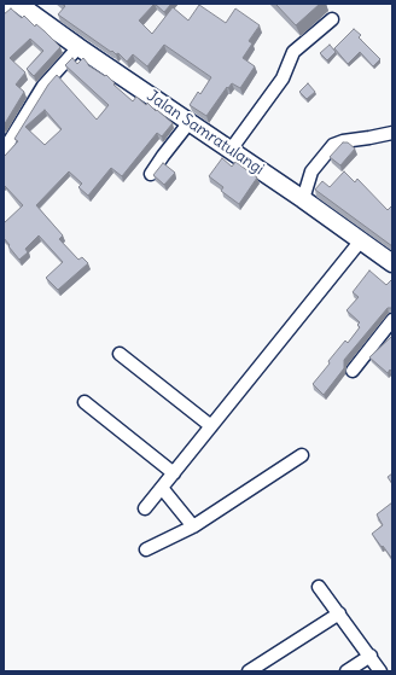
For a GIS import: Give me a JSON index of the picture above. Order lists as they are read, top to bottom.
{
  "streets": {
    "main road": ["Jalan Samratulangi"]
  }
}
